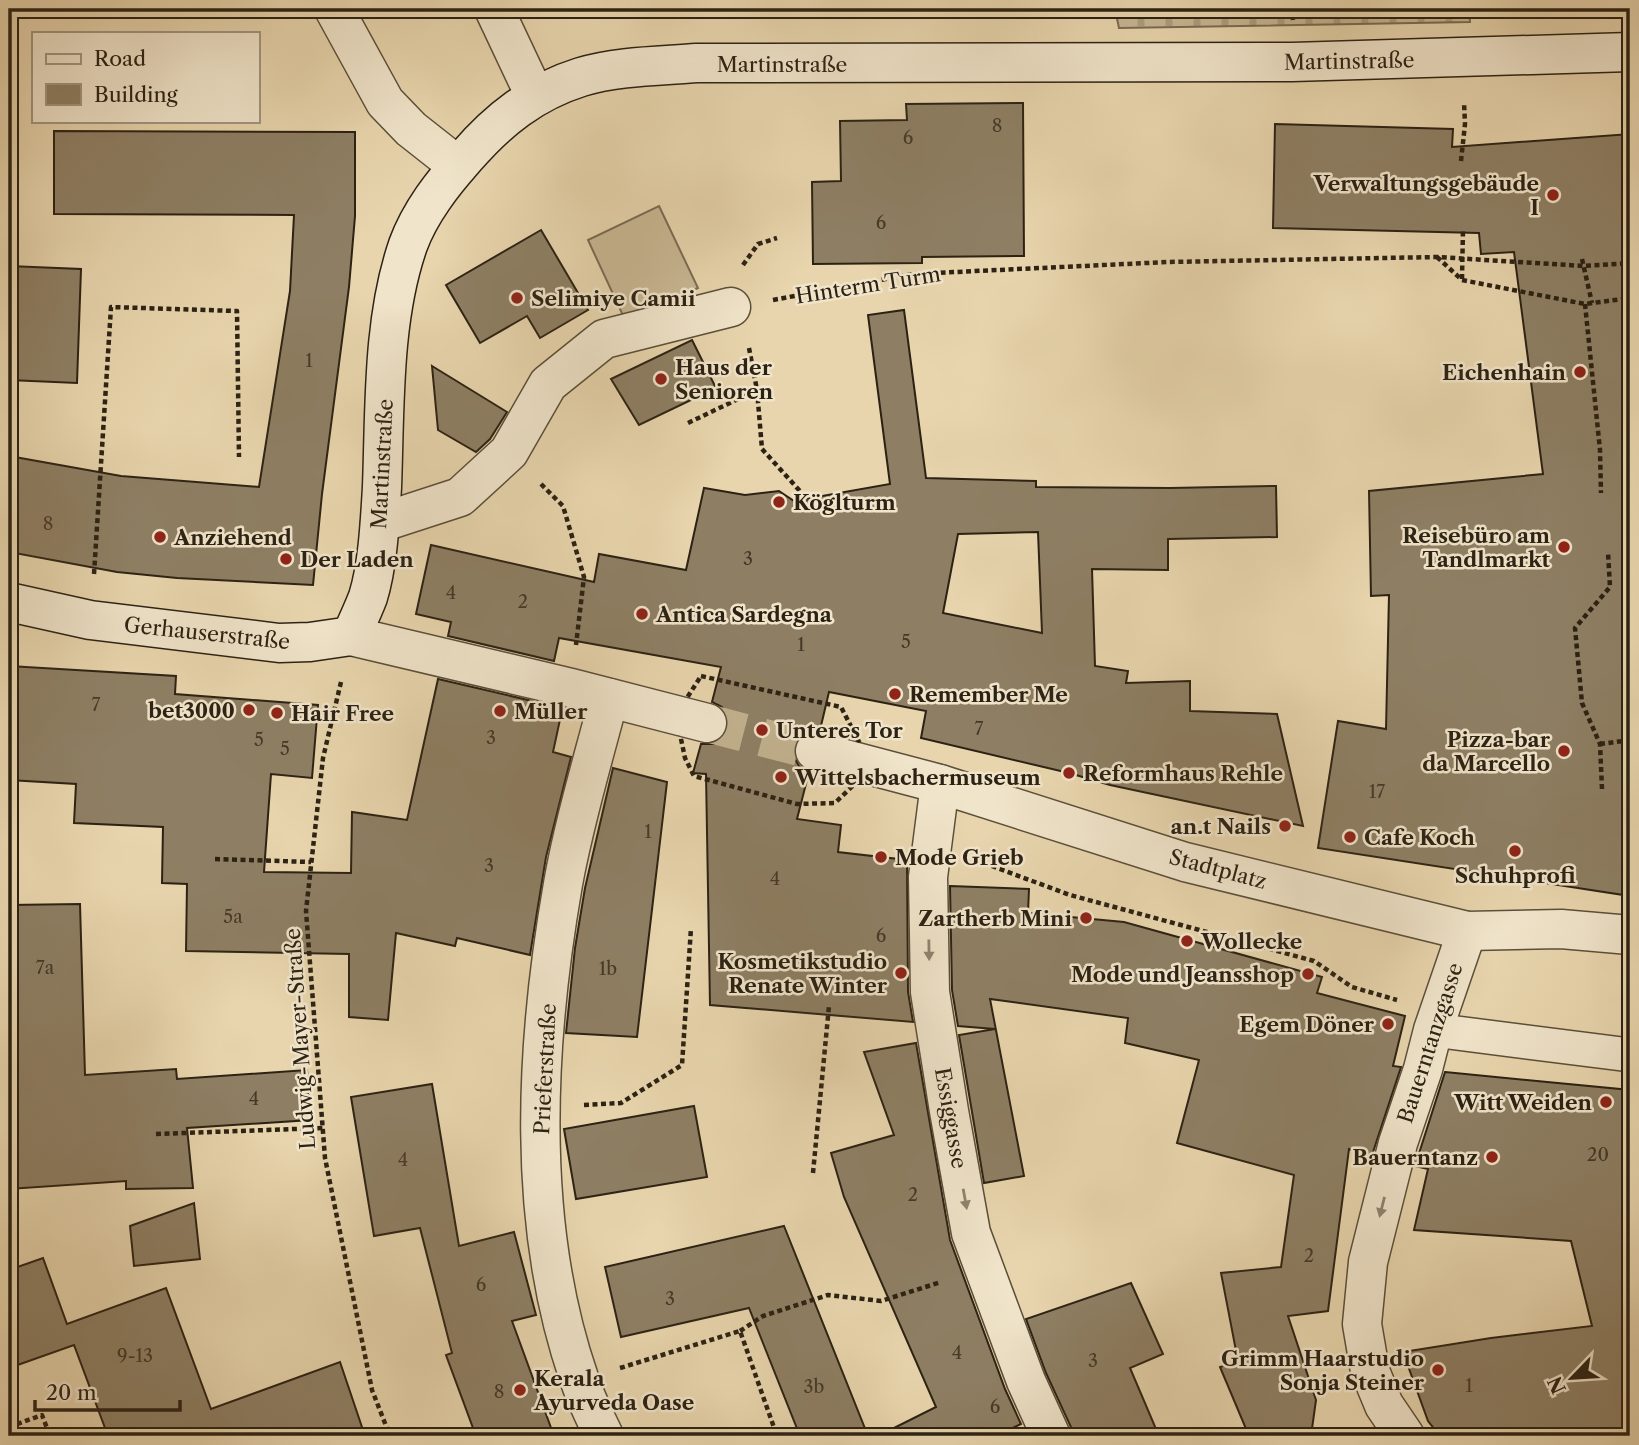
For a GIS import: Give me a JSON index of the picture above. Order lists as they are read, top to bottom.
{
  "streets": {
    "street": [
      "Martinstraße",
      "Gerhauserstraße",
      "Stadtplatz",
      "Bauerntanzgasse",
      "Prieferstraße",
      "Essiggasse"
    ],
    "path": ["Hinterm Turm", "Ludwig-Mayer-Straße"]
  },
  "crossings": [
    ["Martinstraße", "Gerhauserstraße"],
    ["Martinstraße", "Ludwig-Mayer-Straße"],
    ["Gerhauserstraße", "Ludwig-Mayer-Straße"],
    ["Gerhauserstraße", "Prieferstraße"],
    ["Stadtplatz", "Bauerntanzgasse"],
    ["Stadtplatz", "Essiggasse"]
  ],
  "one_way": ["Bauerntanzgasse", "Essiggasse"],
  "places": [
    "Verwaltungsgebäude I",
    "Selimiye Camii",
    "Eichenhain",
    "Haus der Senioren",
    "Köglturm",
    "Anziehend",
    "Reisebüro am Tandlmarkt",
    "Der Laden",
    "Antica Sardegna",
    "Remember Me",
    "bet3000",
    "Müller",
    "Hair Free",
    "Unteres Tor",
    "Pizza-bar da Marcello",
    "Reformhaus Rehle",
    "Wittelsbachermuseum",
    "an.t Nails",
    "Cafe Koch",
    "Schuhprofi",
    "Mode Grieb",
    "Zartherb Mini",
    "Wollecke",
    "Kosmetikstudio Renate Winter",
    "Mode und Jeansshop",
    "Egem Döner",
    "Witt Weiden",
    "Bauerntanz",
    "Grimm Haarstudio Sonja Steiner",
    "Kerala Ayurveda Oase"
  ],
  "house_numbers": [
    "8",
    "6",
    "6",
    "1",
    "8",
    "3",
    "4",
    "2",
    "5",
    "1",
    "7",
    "7",
    "3",
    "5",
    "5",
    "17",
    "1",
    "3",
    "4",
    "5a",
    "6",
    "7a",
    "1b",
    "4",
    "20",
    "4",
    "2",
    "2",
    "6",
    "3",
    "4",
    "9-13",
    "3",
    "1",
    "3b",
    "8",
    "6"
  ],
  "legend": ["Road", "Building"],
  "scale_bar": "20 m",
  "north": "bottom left"
}
